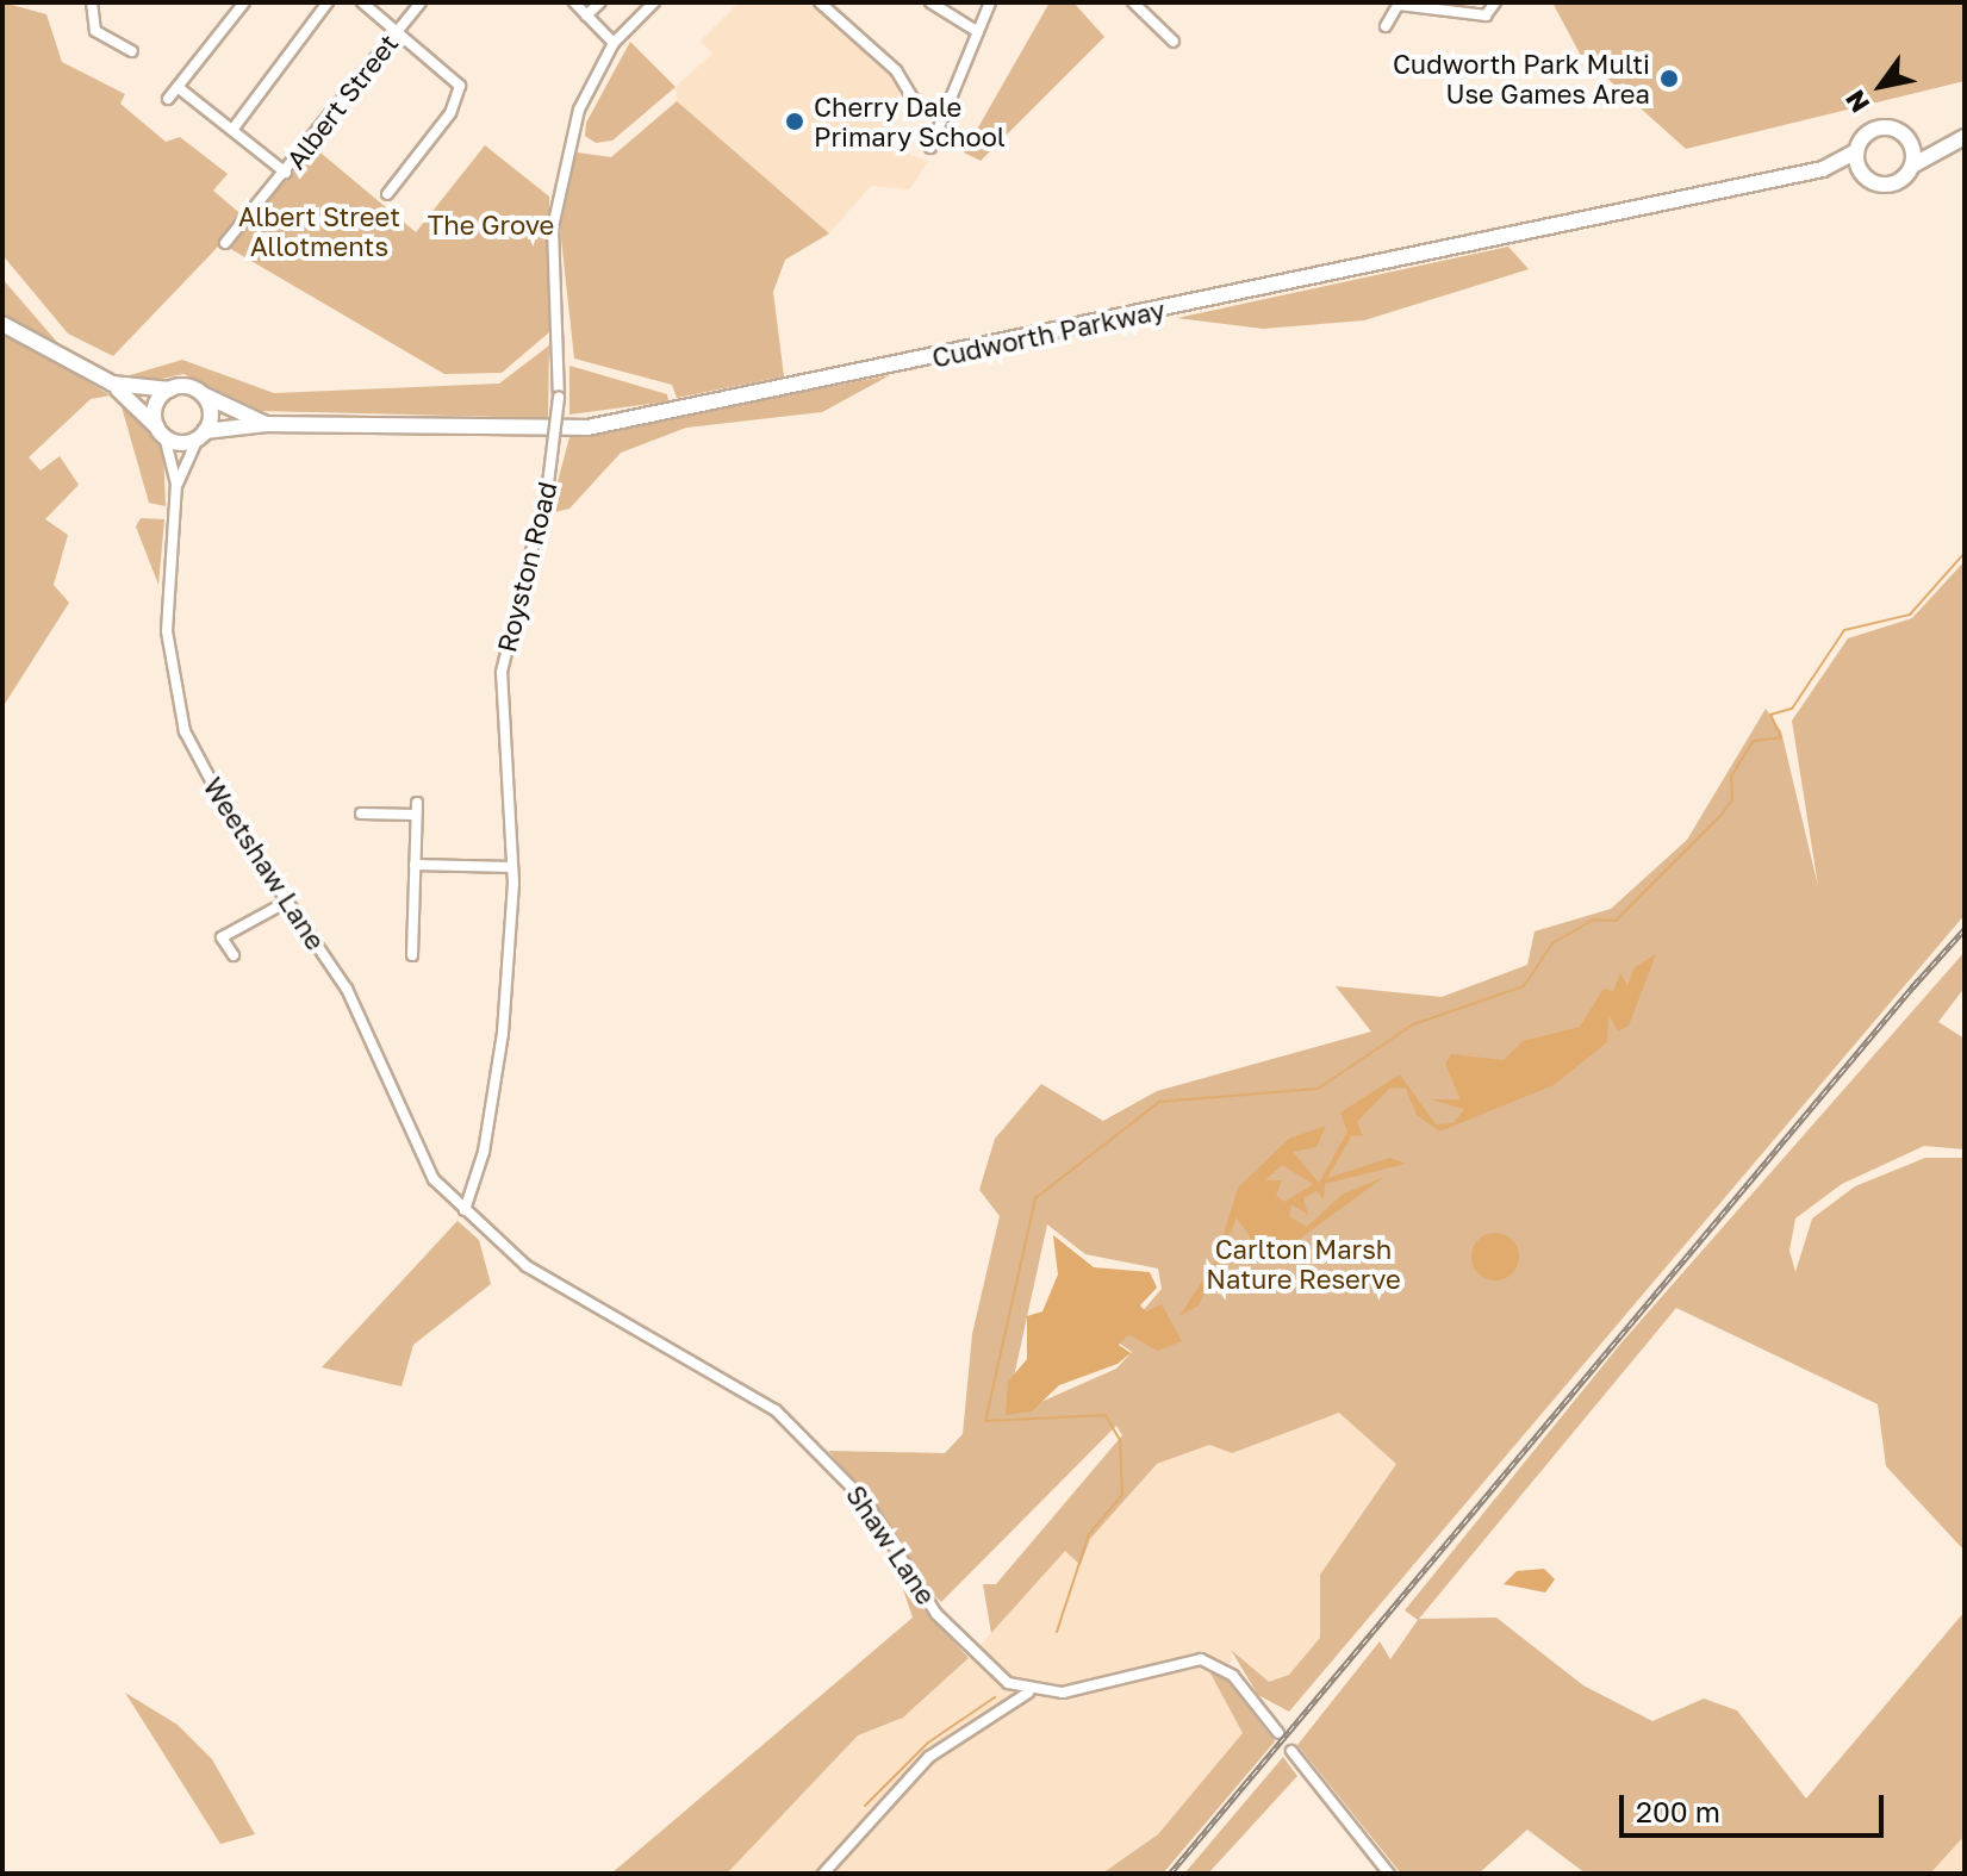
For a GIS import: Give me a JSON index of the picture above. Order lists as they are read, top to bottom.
{
  "streets": {
    "highway": ["Cudworth Parkway"],
    "street": [
      "Albert Street",
      "Royston Road",
      "Weetshaw Lane",
      "Shaw Lane"
    ]
  },
  "crossings": [
    ["Cudworth Parkway", "Weetshaw Lane"],
    ["Royston Road", "Weetshaw Lane"],
    ["Royston Road", "Shaw Lane"],
    ["Weetshaw Lane", "Shaw Lane"]
  ],
  "parks": ["Albert Street Allotments", "The Grove", "Carlton Marsh Nature Reserve"],
  "places": ["Cudworth Park Multi Use Games Area", "Cherry Dale Primary School"],
  "scale_bar": "200 m",
  "north": "bottom left"
}
